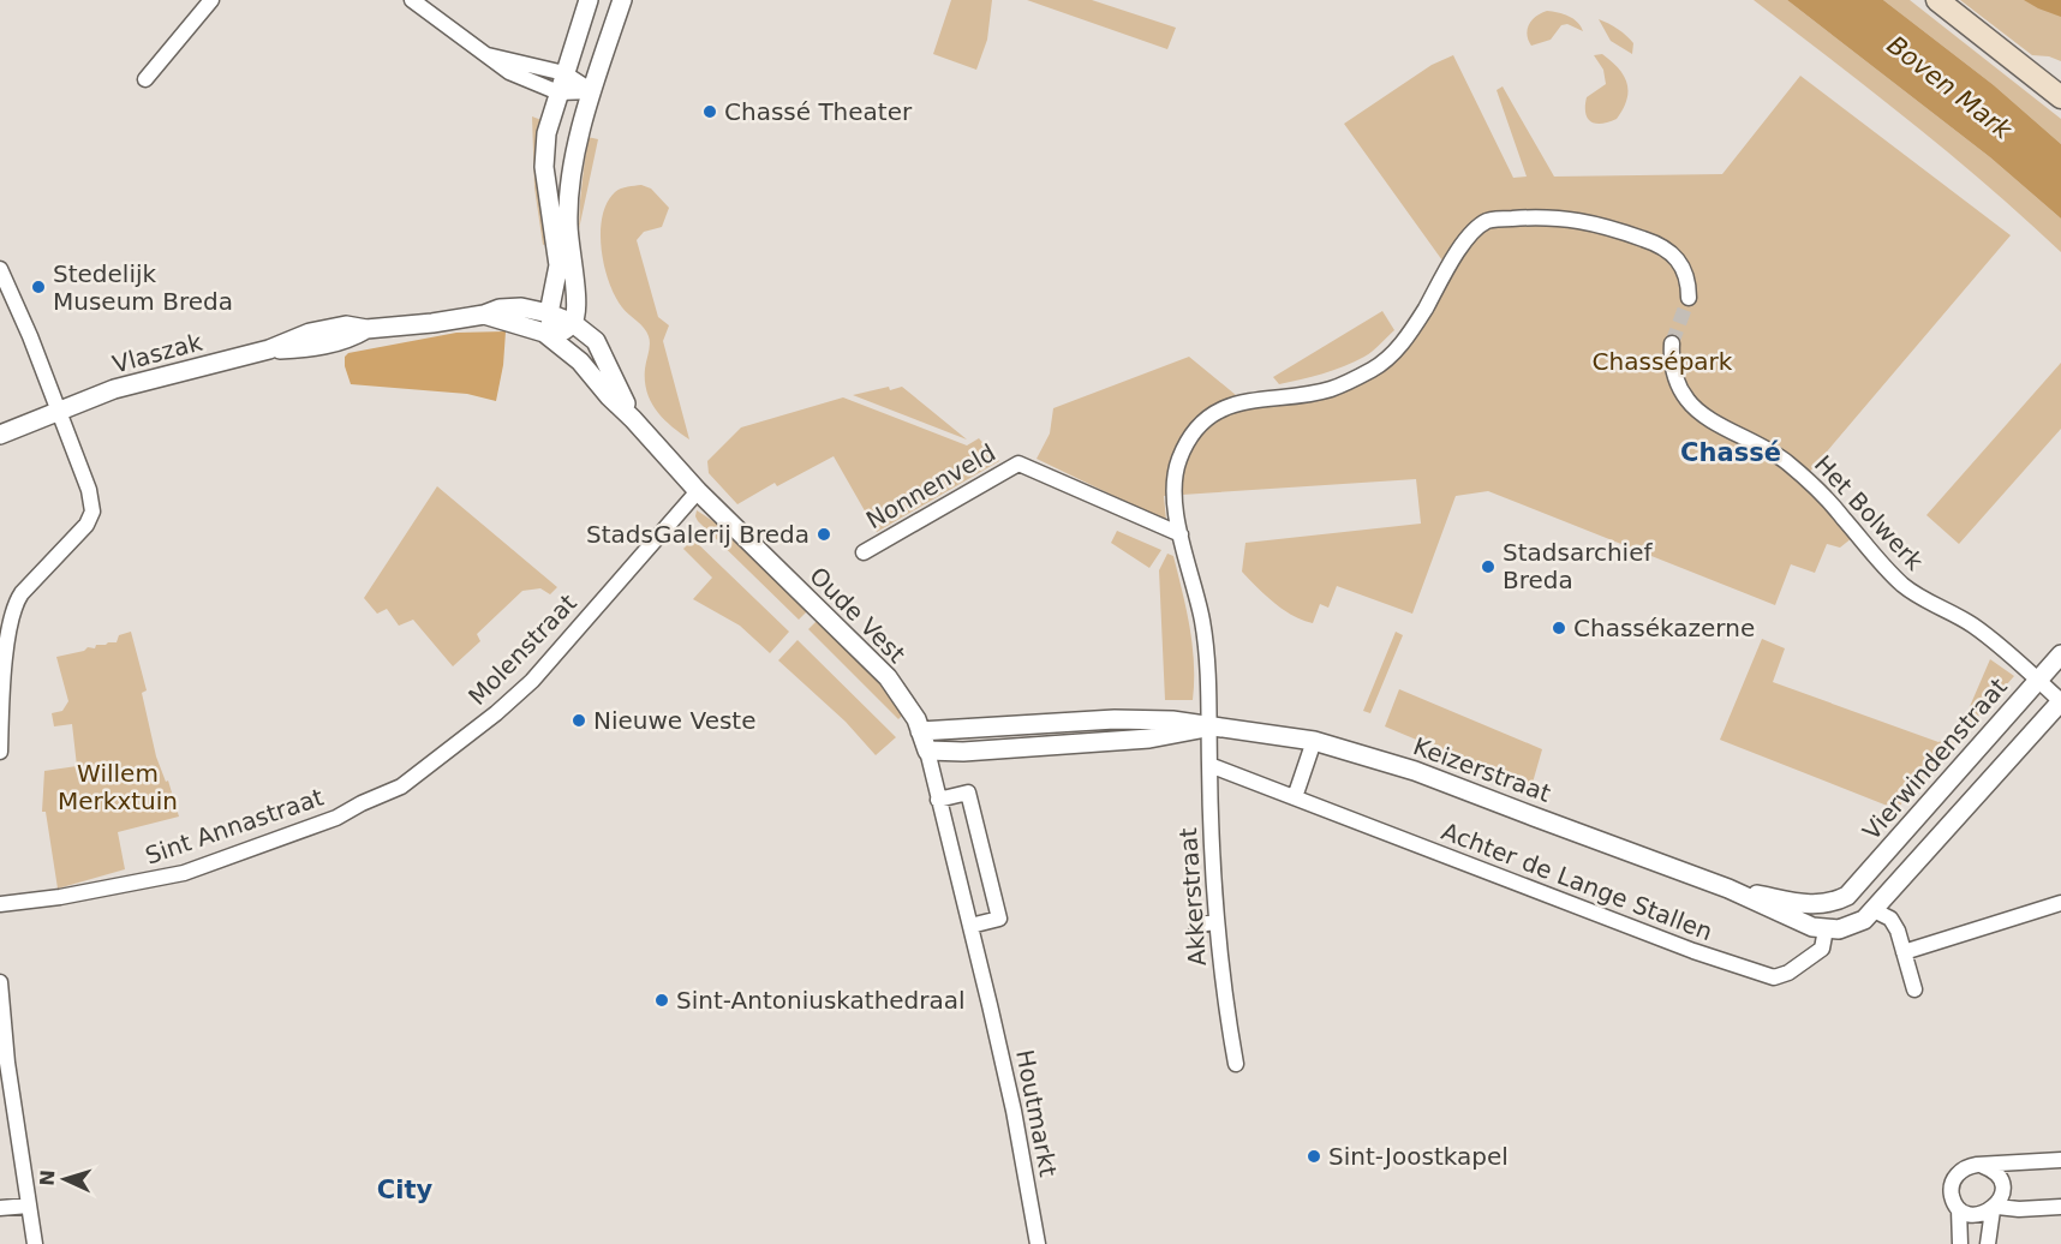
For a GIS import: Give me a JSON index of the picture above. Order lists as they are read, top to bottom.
{
  "streets": {
    "street": [
      "Vlaszak",
      "Nonnenveld",
      "Het Bolwerk",
      "Oude Vest",
      "Molenstraat",
      "Vierwindenstraat",
      "Keizerstraat",
      "Sint Annastraat",
      "Achter de Lange Stallen",
      "Akkerstraat",
      "Houtmarkt"
    ]
  },
  "crossings": [
    ["Vlaszak", "Oude Vest"],
    ["Het Bolwerk", "Vierwindenstraat"],
    ["Oude Vest", "Molenstraat"],
    ["Oude Vest", "Keizerstraat"],
    ["Oude Vest", "Houtmarkt"],
    ["Molenstraat", "Sint Annastraat"],
    ["Vierwindenstraat", "Keizerstraat"],
    ["Keizerstraat", "Achter de Lange Stallen"],
    ["Keizerstraat", "Akkerstraat"],
    ["Achter de Lange Stallen", "Akkerstraat"]
  ],
  "districts": ["Chassé", "City"],
  "water": ["Boven Mark"],
  "parks": ["Chassépark", "Willem Merkxtuin"],
  "places": [
    "Chassé Theater",
    "Stedelijk Museum Breda",
    "StadsGalerij Breda",
    "Stadsarchief Breda",
    "Chassékazerne",
    "Nieuwe Veste",
    "Sint-Antoniuskathedraal",
    "Sint-Joostkapel"
  ],
  "north": "left"
}
